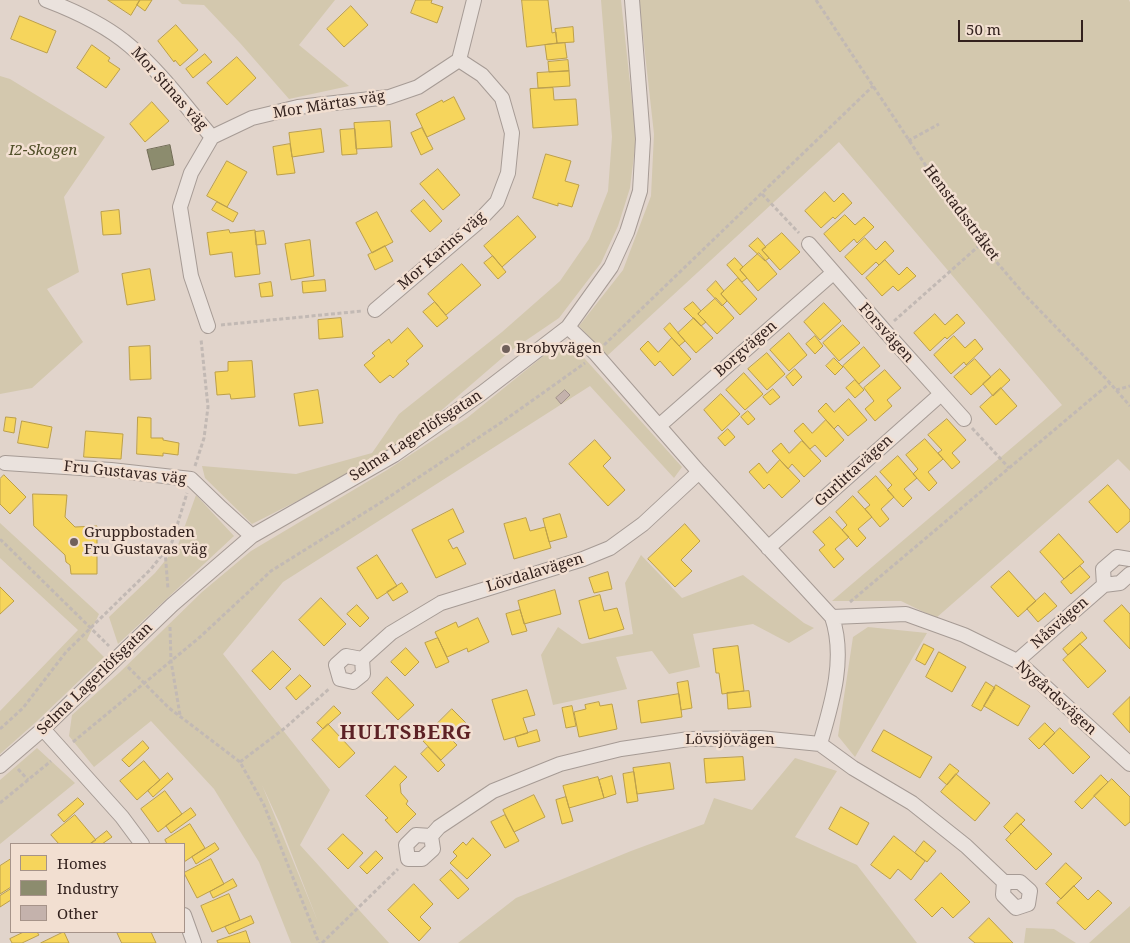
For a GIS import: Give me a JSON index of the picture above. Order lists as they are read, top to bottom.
{
  "streets": {
    "street": [
      "Mor Stinas väg",
      "Mor Märtas väg",
      "Mor Karins väg",
      "Forsvägen",
      "Borgvägen",
      "Selma Lagerlöfsgatan",
      "Gurlittavägen",
      "Fru Gustavas väg",
      "Lövdalavägen",
      "Nåsvägen",
      "Nygårdsvägen",
      "Lövsjövägen"
    ],
    "path": ["Henstadsstråket"]
  },
  "crossings": [
    ["Mor Stinas väg", "Mor Märtas väg"],
    ["Mor Märtas väg", "Mor Karins väg"],
    ["Forsvägen", "Borgvägen"],
    ["Forsvägen", "Gurlittavägen"],
    ["Selma Lagerlöfsgatan", "Fru Gustavas väg"],
    ["Nåsvägen", "Nygårdsvägen"]
  ],
  "districts": ["HULTSBERG"],
  "parks": ["I2-Skogen"],
  "places": ["Brobyvägen", "Gruppbostaden Fru Gustavas väg"],
  "legend": ["Homes", "Industry", "Other"],
  "scale_bar": "50 m"
}
